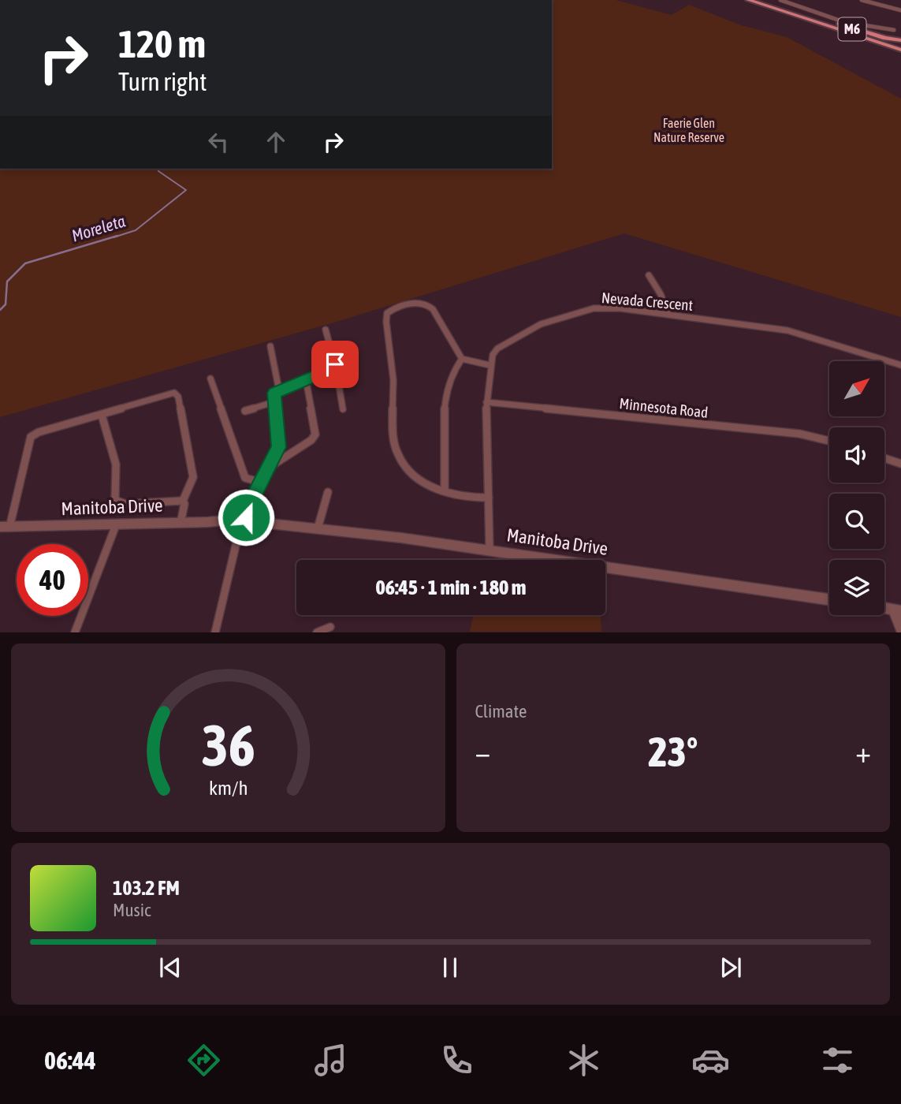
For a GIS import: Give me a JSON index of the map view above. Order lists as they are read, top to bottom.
{
  "streets": {
    "main road": ["M6"],
    "street": ["Nevada Crescent", "Minnesota Road", "Manitoba Drive"]
  },
  "water": ["Moreleta"],
  "parks": ["Faerie Glen Nature Reserve"],
  "north": "top right",
  "page": {
    "turn": ["120 m", "Turn right"],
    "limit": "40",
    "trip": "06:45 · 1 min · 180 m",
    "tile": "Climate",
    "heat": ["−", "23°", "+"],
    "song": ["103.2 FM", "Music"],
    "tabs": "06:44",
    "gauge": ["36", "km/h"]
  }
}
